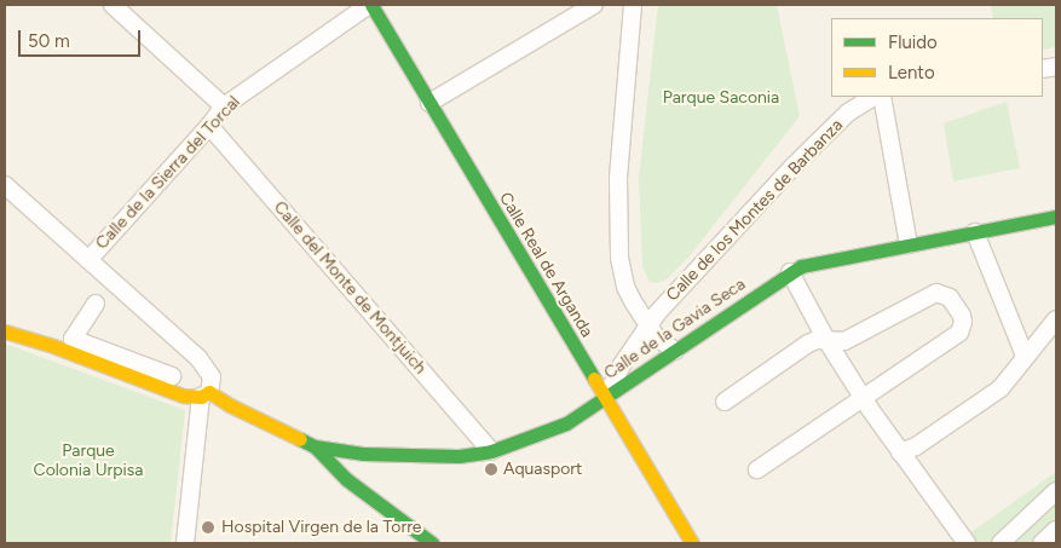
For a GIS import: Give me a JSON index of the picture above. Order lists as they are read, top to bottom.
{
  "streets": {
    "street": [
      "Calle de la Sierra del Torcal",
      "Calle de los Montes de Barbanza",
      "Calle Real de Arganda",
      "Calle del Monte de Montjuich",
      "Calle de la Gavia Seca"
    ]
  },
  "crossings": [
    ["Calle de la Sierra del Torcal", "Calle Real de Arganda"],
    ["Calle de la Sierra del Torcal", "Calle del Monte de Montjuich"],
    ["Calle de los Montes de Barbanza", "Calle Real de Arganda"],
    ["Calle de los Montes de Barbanza", "Calle de la Gavia Seca"],
    ["Calle Real de Arganda", "Calle de la Gavia Seca"],
    ["Calle del Monte de Montjuich", "Calle de la Gavia Seca"]
  ],
  "parks": ["Parque Saconia", "Parque Colonia Urpisa"],
  "places": ["Aquasport", "Hospital Virgen de la Torre"],
  "legend": ["Fluido", "Lento"],
  "scale_bar": "50 m"
}
